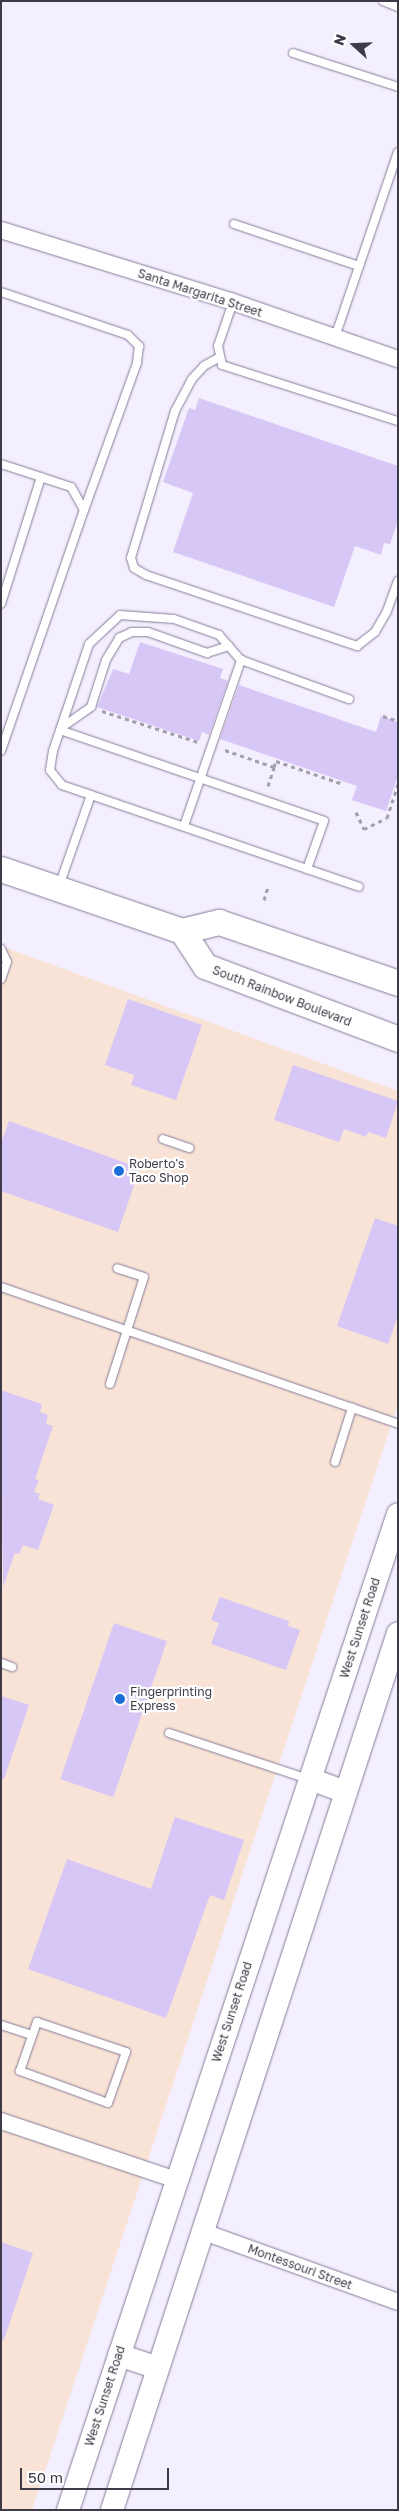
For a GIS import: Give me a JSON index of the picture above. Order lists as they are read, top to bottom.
{
  "streets": {
    "main road": ["South Rainbow Boulevard", "West Sunset Road"],
    "street": ["Santa Margarita Street", "Montessouri Street"]
  },
  "places": ["Roberto's Taco Shop", "Fingerprinting Express"],
  "scale_bar": "50 m",
  "north": "left"
}
